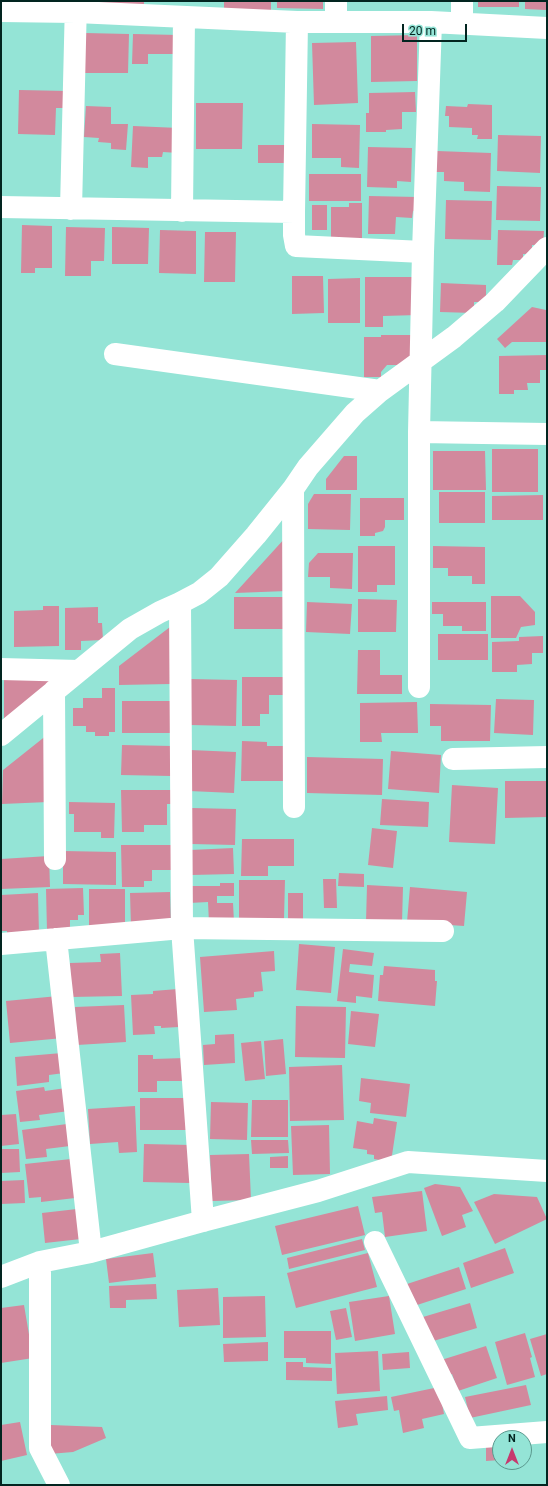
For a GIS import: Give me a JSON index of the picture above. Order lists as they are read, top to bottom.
{
  "scale_bar": "20 m",
  "north": "top"
}
